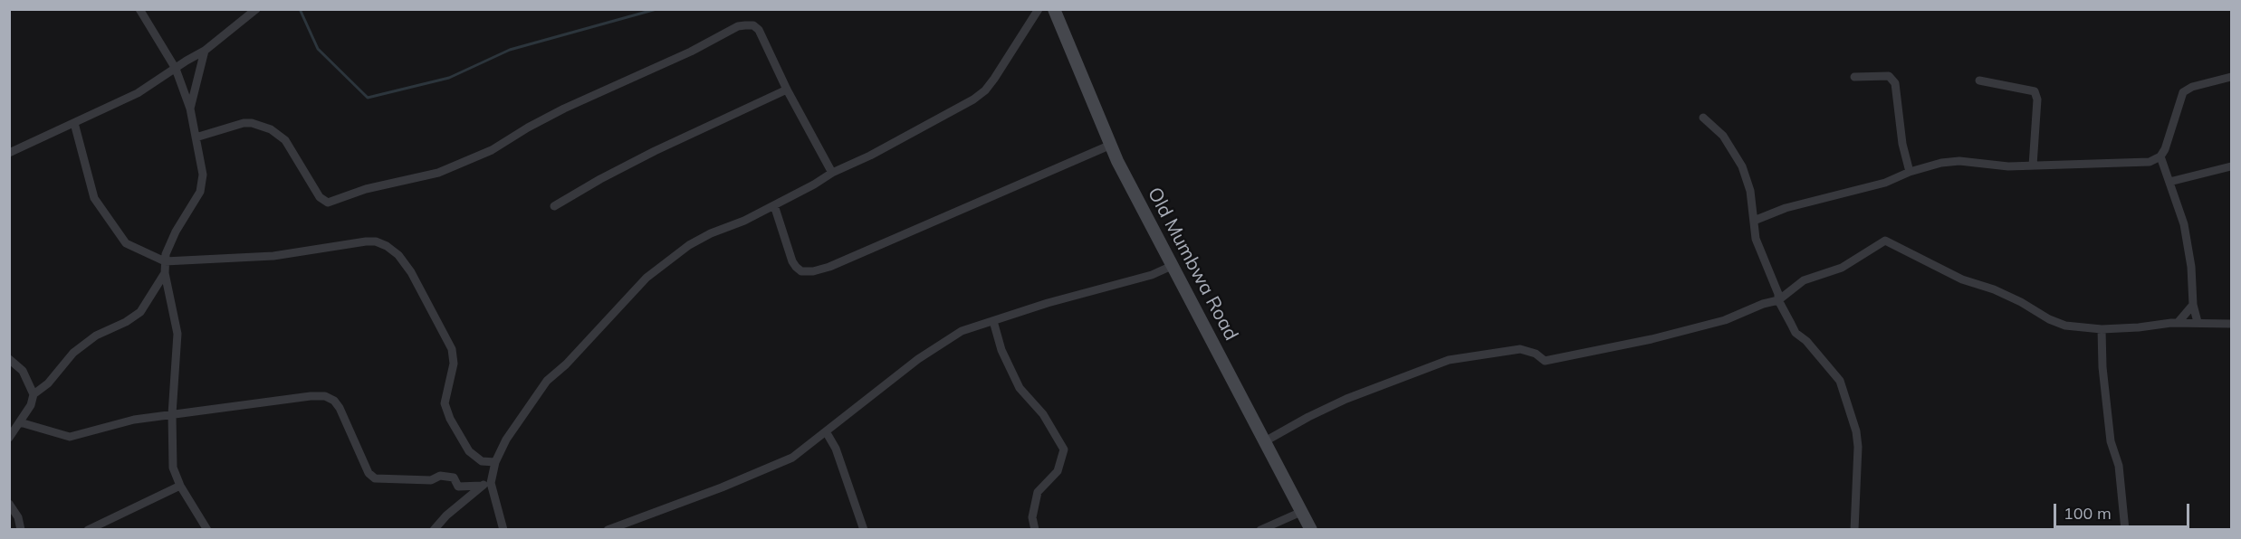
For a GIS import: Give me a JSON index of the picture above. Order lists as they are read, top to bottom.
{
  "streets": {
    "main road": ["Old Mumbwa Road"]
  },
  "scale_bar": "100 m"
}
